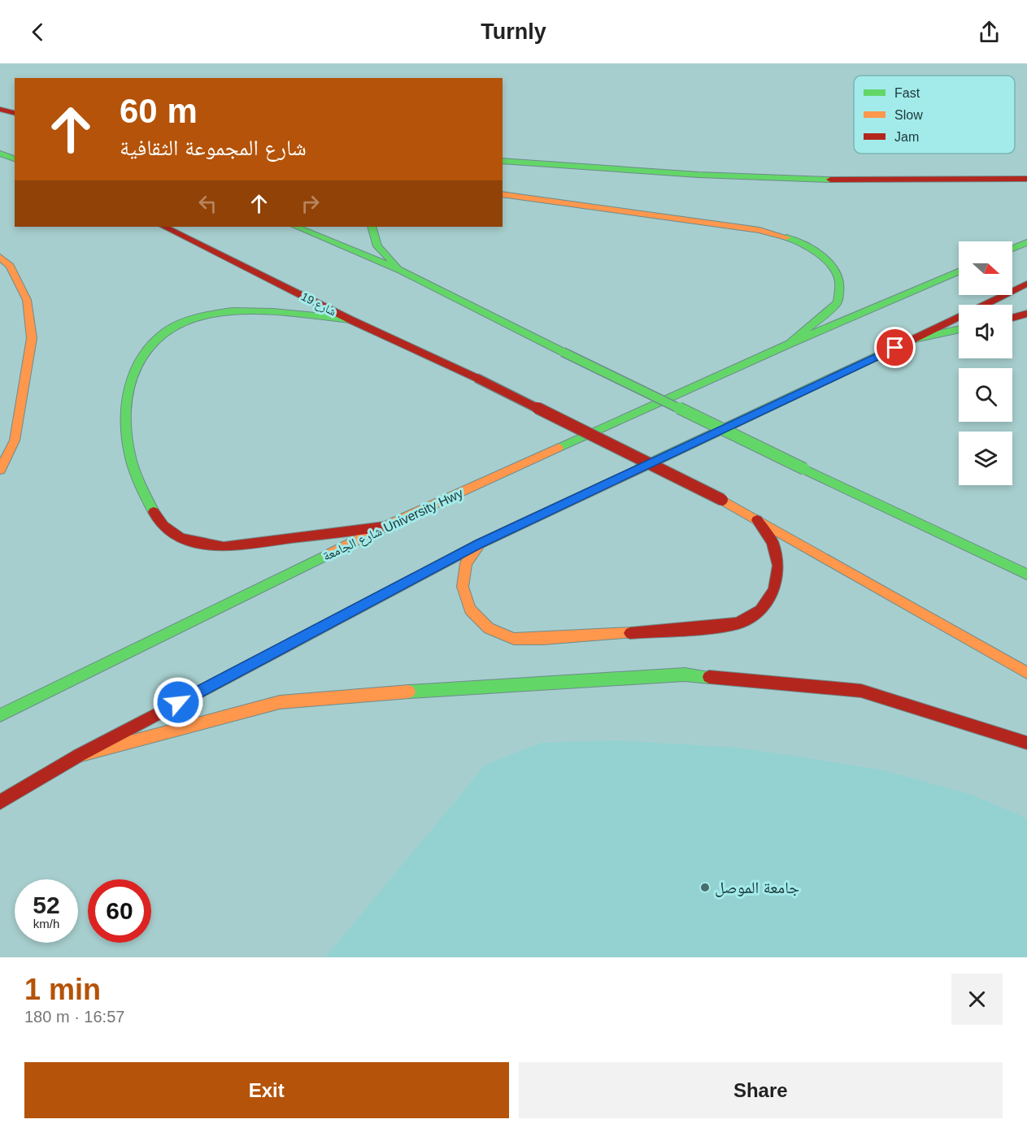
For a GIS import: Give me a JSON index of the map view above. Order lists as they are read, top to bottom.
{
  "streets": {
    "main road": ["شارع 19", "شارع الجامعة University Hwy"]
  },
  "places": ["جامعة الموصل"],
  "legend": ["Fast", "Slow", "Jam"],
  "north": "right",
  "page": {
    "header": "Turnly",
    "turn": ["60 m", "شارع المجموعة الثقافية"],
    "speed": "52 km/h",
    "limit": "60",
    "heading": ["1 min", "180 m · 16:57"],
    "buttons": ["Exit", "Share"]
  }
}
